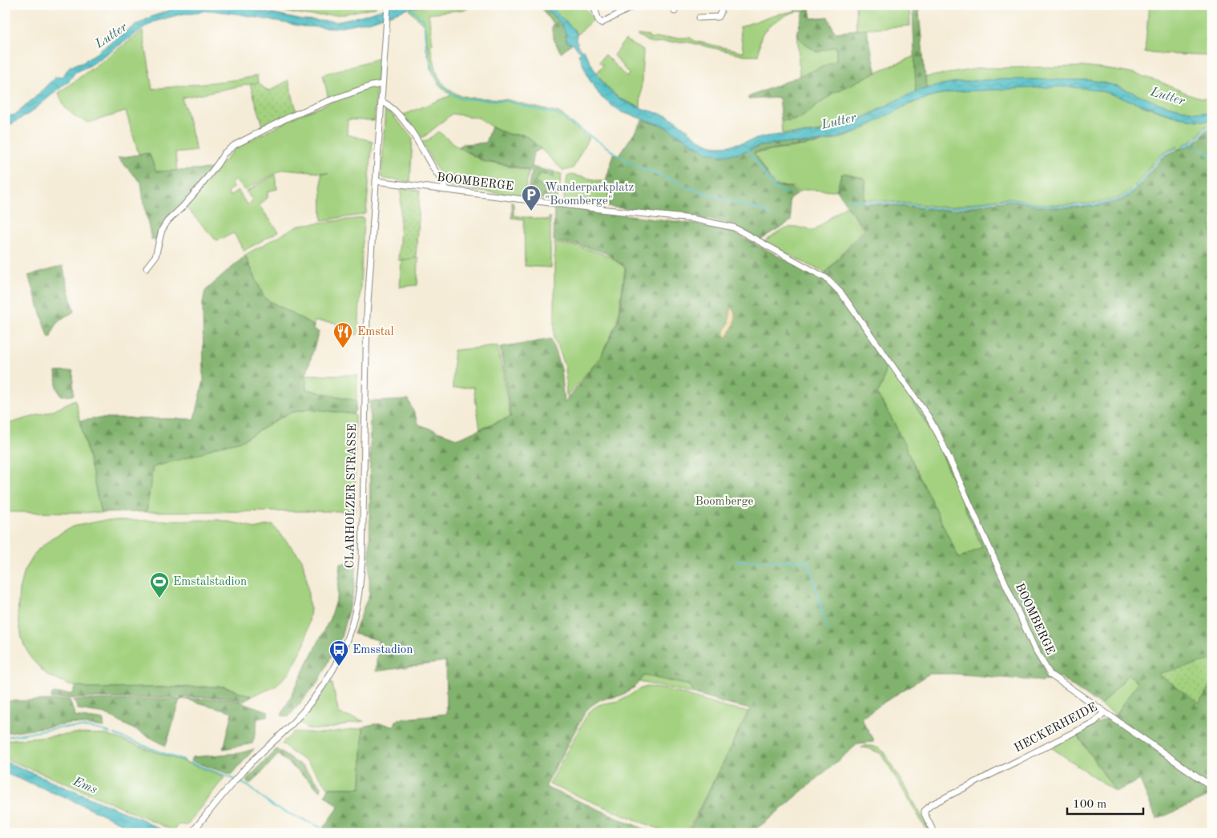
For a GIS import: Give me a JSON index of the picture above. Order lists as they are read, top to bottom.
{
  "streets": {
    "street": ["BOOMBERGE", "CLARHOLZER STRASSE", "HECKERHEIDE"]
  },
  "crossings": [
    ["BOOMBERGE", "CLARHOLZER STRASSE"],
    ["BOOMBERGE", "HECKERHEIDE"]
  ],
  "water": ["Lutter", "Ems"],
  "parks": ["Boomberge"],
  "places": {
    "parking": ["Wanderparkplatz \"Boomberge\""],
    "restaurant": ["Emstal"],
    "sports": ["Emstalstadion"],
    "bus stop": ["Emsstadion"]
  },
  "scale_bar": "100 m"
}
